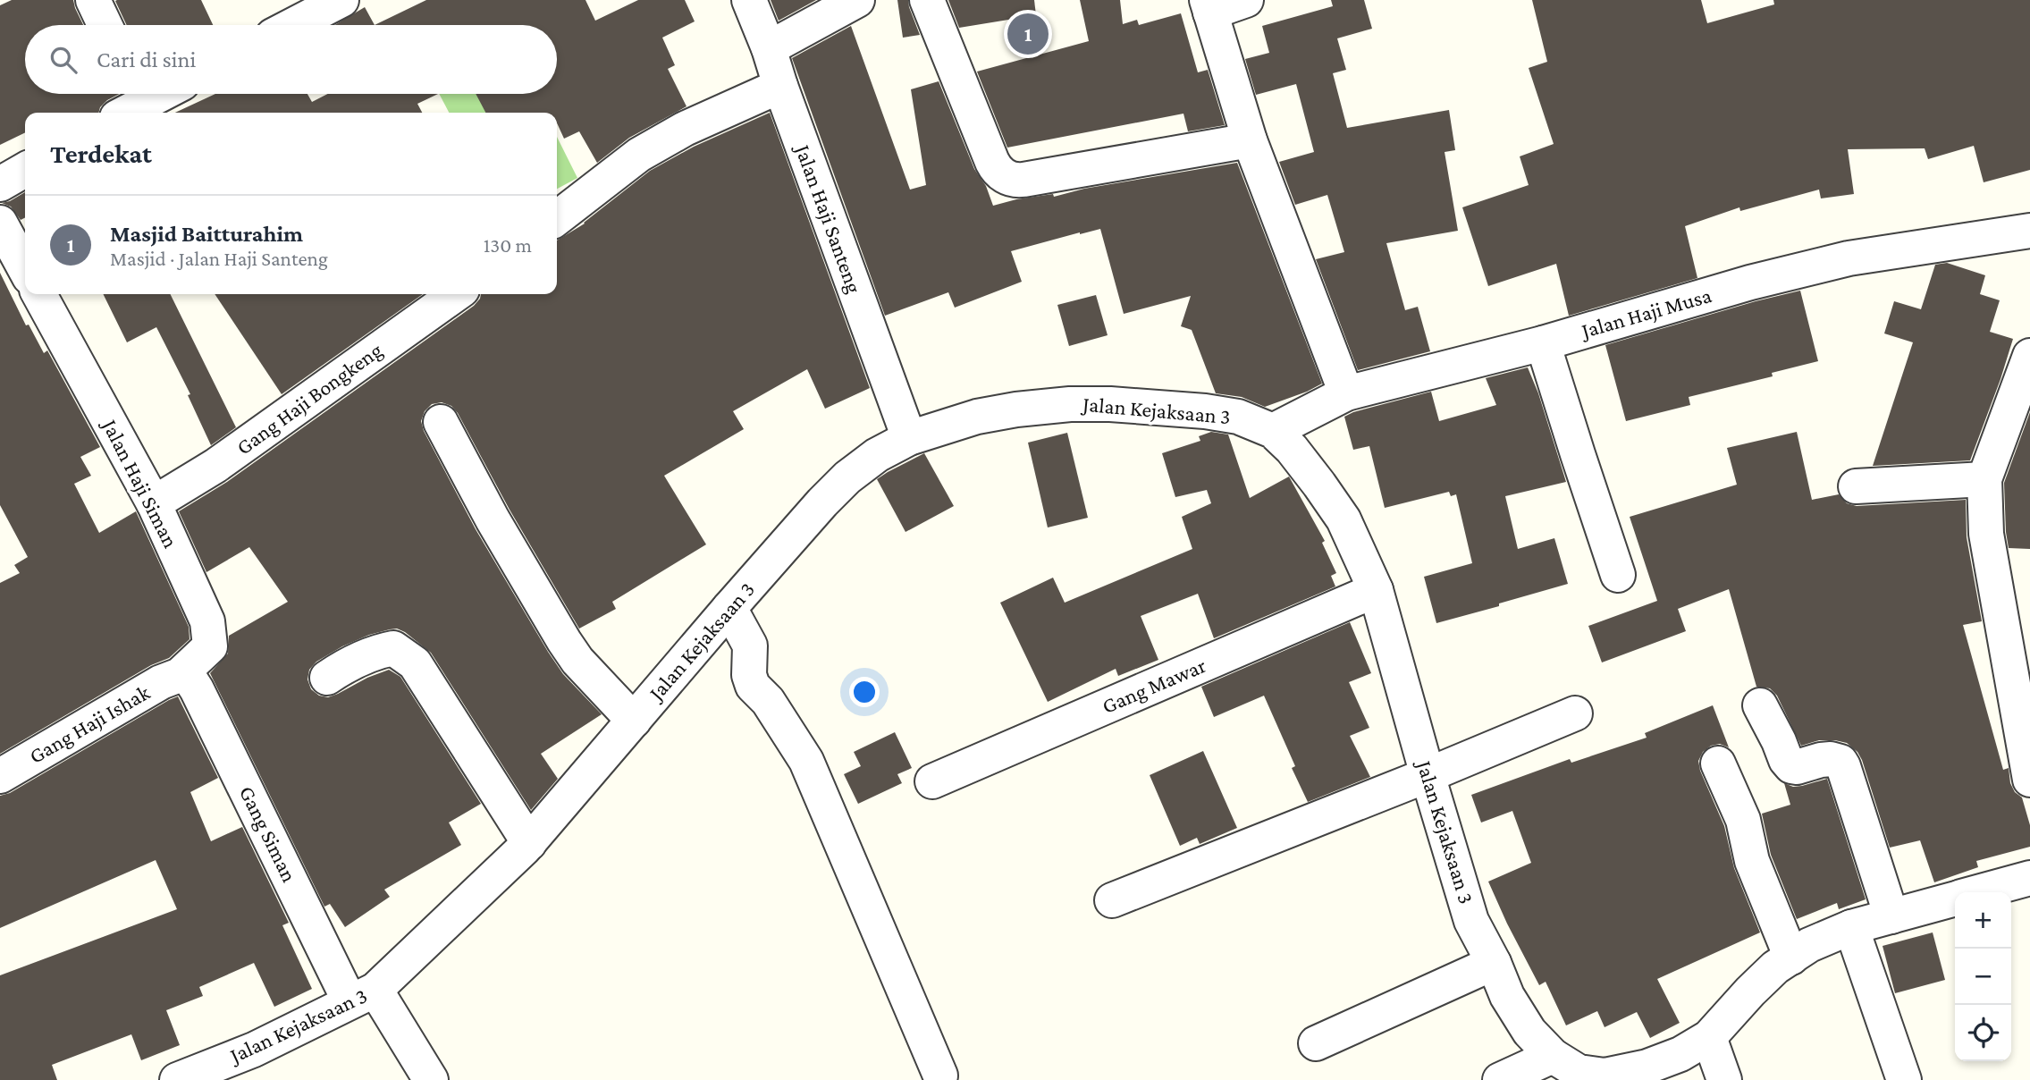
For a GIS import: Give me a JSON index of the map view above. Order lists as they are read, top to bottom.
{
  "streets": {
    "street": [
      "Jalan Haji Santeng",
      "Jalan Haji Musa",
      "Gang Haji Bongkeng",
      "Jalan Kejaksaan 3",
      "Jalan Haji Siman",
      "Gang Mawar",
      "Gang Haji Ishak",
      "Gang Siman"
    ]
  },
  "crossings": [
    ["Jalan Haji Santeng", "Jalan Kejaksaan 3"],
    ["Jalan Haji Musa", "Jalan Kejaksaan 3"],
    ["Gang Haji Bongkeng", "Jalan Haji Siman"],
    ["Jalan Kejaksaan 3", "Gang Mawar"],
    ["Jalan Kejaksaan 3", "Gang Siman"],
    ["Jalan Haji Siman", "Gang Haji Ishak"],
    ["Jalan Haji Siman", "Gang Siman"],
    ["Gang Haji Ishak", "Gang Siman"]
  ],
  "page": {
    "pins": "1",
    "search": "Cari di sini",
    "heading": "Terdekat",
    "list": [
      {
        "mark": "1",
        "name": "Masjid Baitturahim",
        "note": "Masjid · Jalan Haji Santeng",
        "value": "130 m"
      }
    ],
    "map_buttons": ["+", "−"]
  }
}
